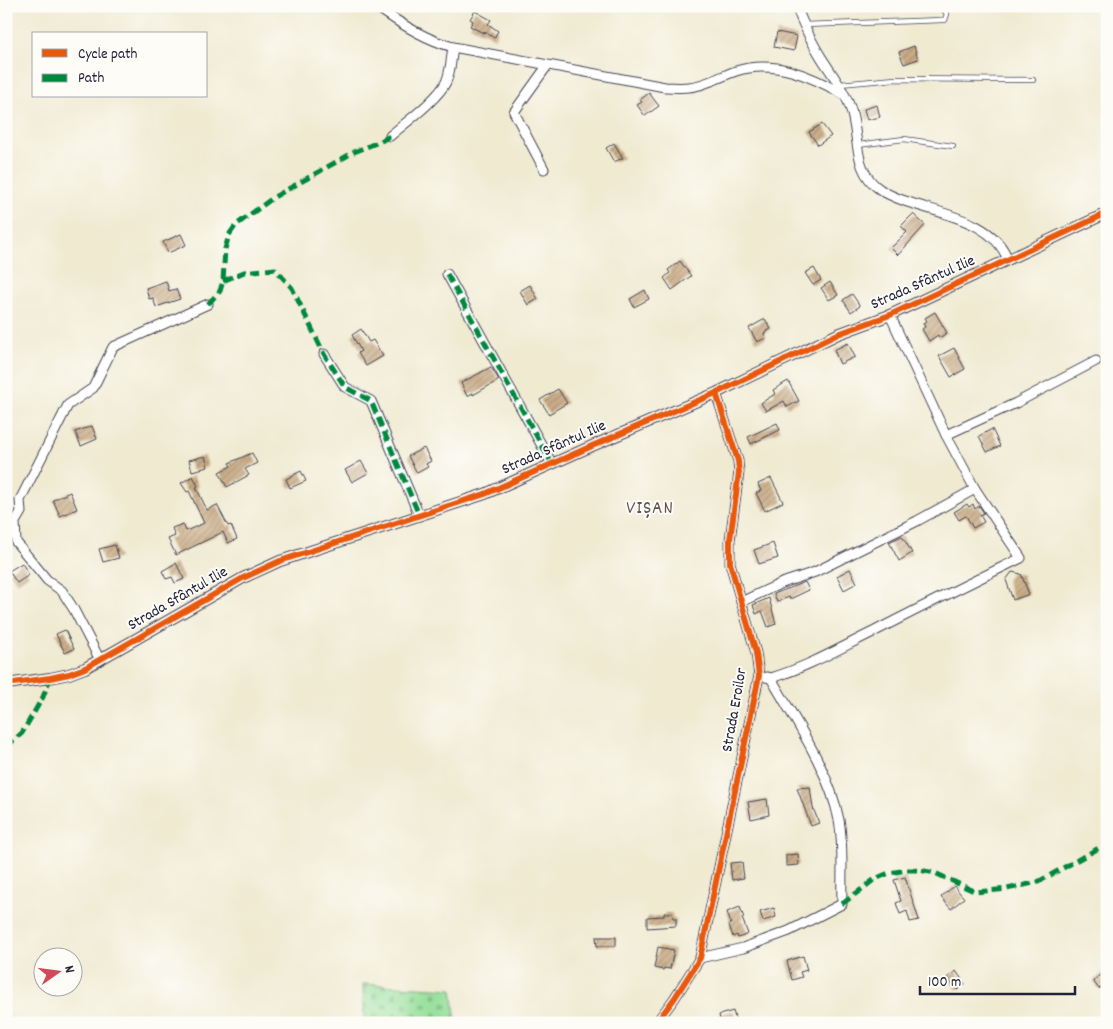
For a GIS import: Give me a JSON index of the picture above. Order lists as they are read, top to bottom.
{
  "streets": {
    "street": ["Strada Sfântul Ilie", "Strada Eroilor"]
  },
  "crossings": [
    ["Strada Sfântul Ilie", "Strada Eroilor"]
  ],
  "districts": ["VIȘAN"],
  "legend": ["Cycle path", "Path"],
  "scale_bar": "100 m",
  "north": "right"
}
